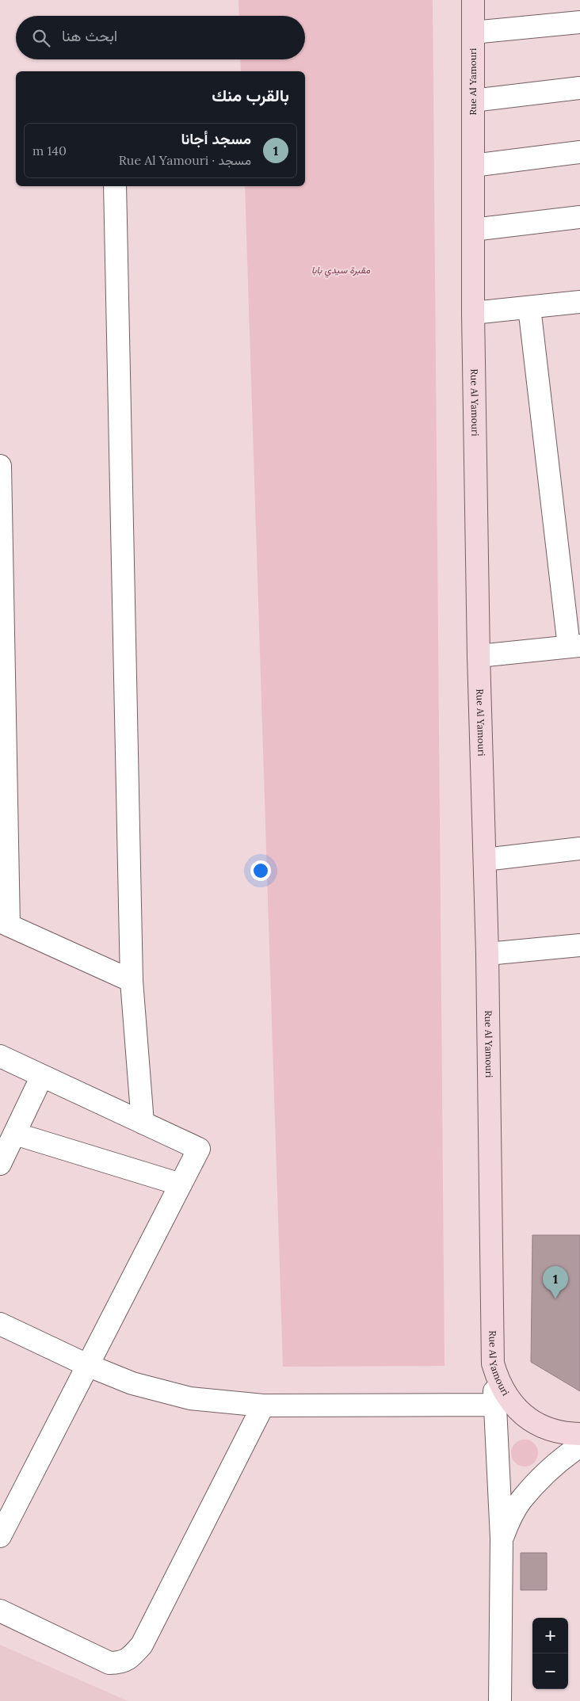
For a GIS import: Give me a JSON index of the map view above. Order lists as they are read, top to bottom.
{
  "streets": {
    "street": ["Rue Al Yamouri"]
  },
  "parks": ["مقبرة سيدي بابا"],
  "page": {
    "search": "ابحث هنا",
    "heading": "بالقرب منك",
    "list": [
      {
        "mark": "1",
        "name": "مسجد أجانا",
        "note": "مسجد · Rue Al Yamouri",
        "value": "140 m"
      }
    ],
    "pins": "1",
    "map_buttons": ["+", "−"]
  }
}
